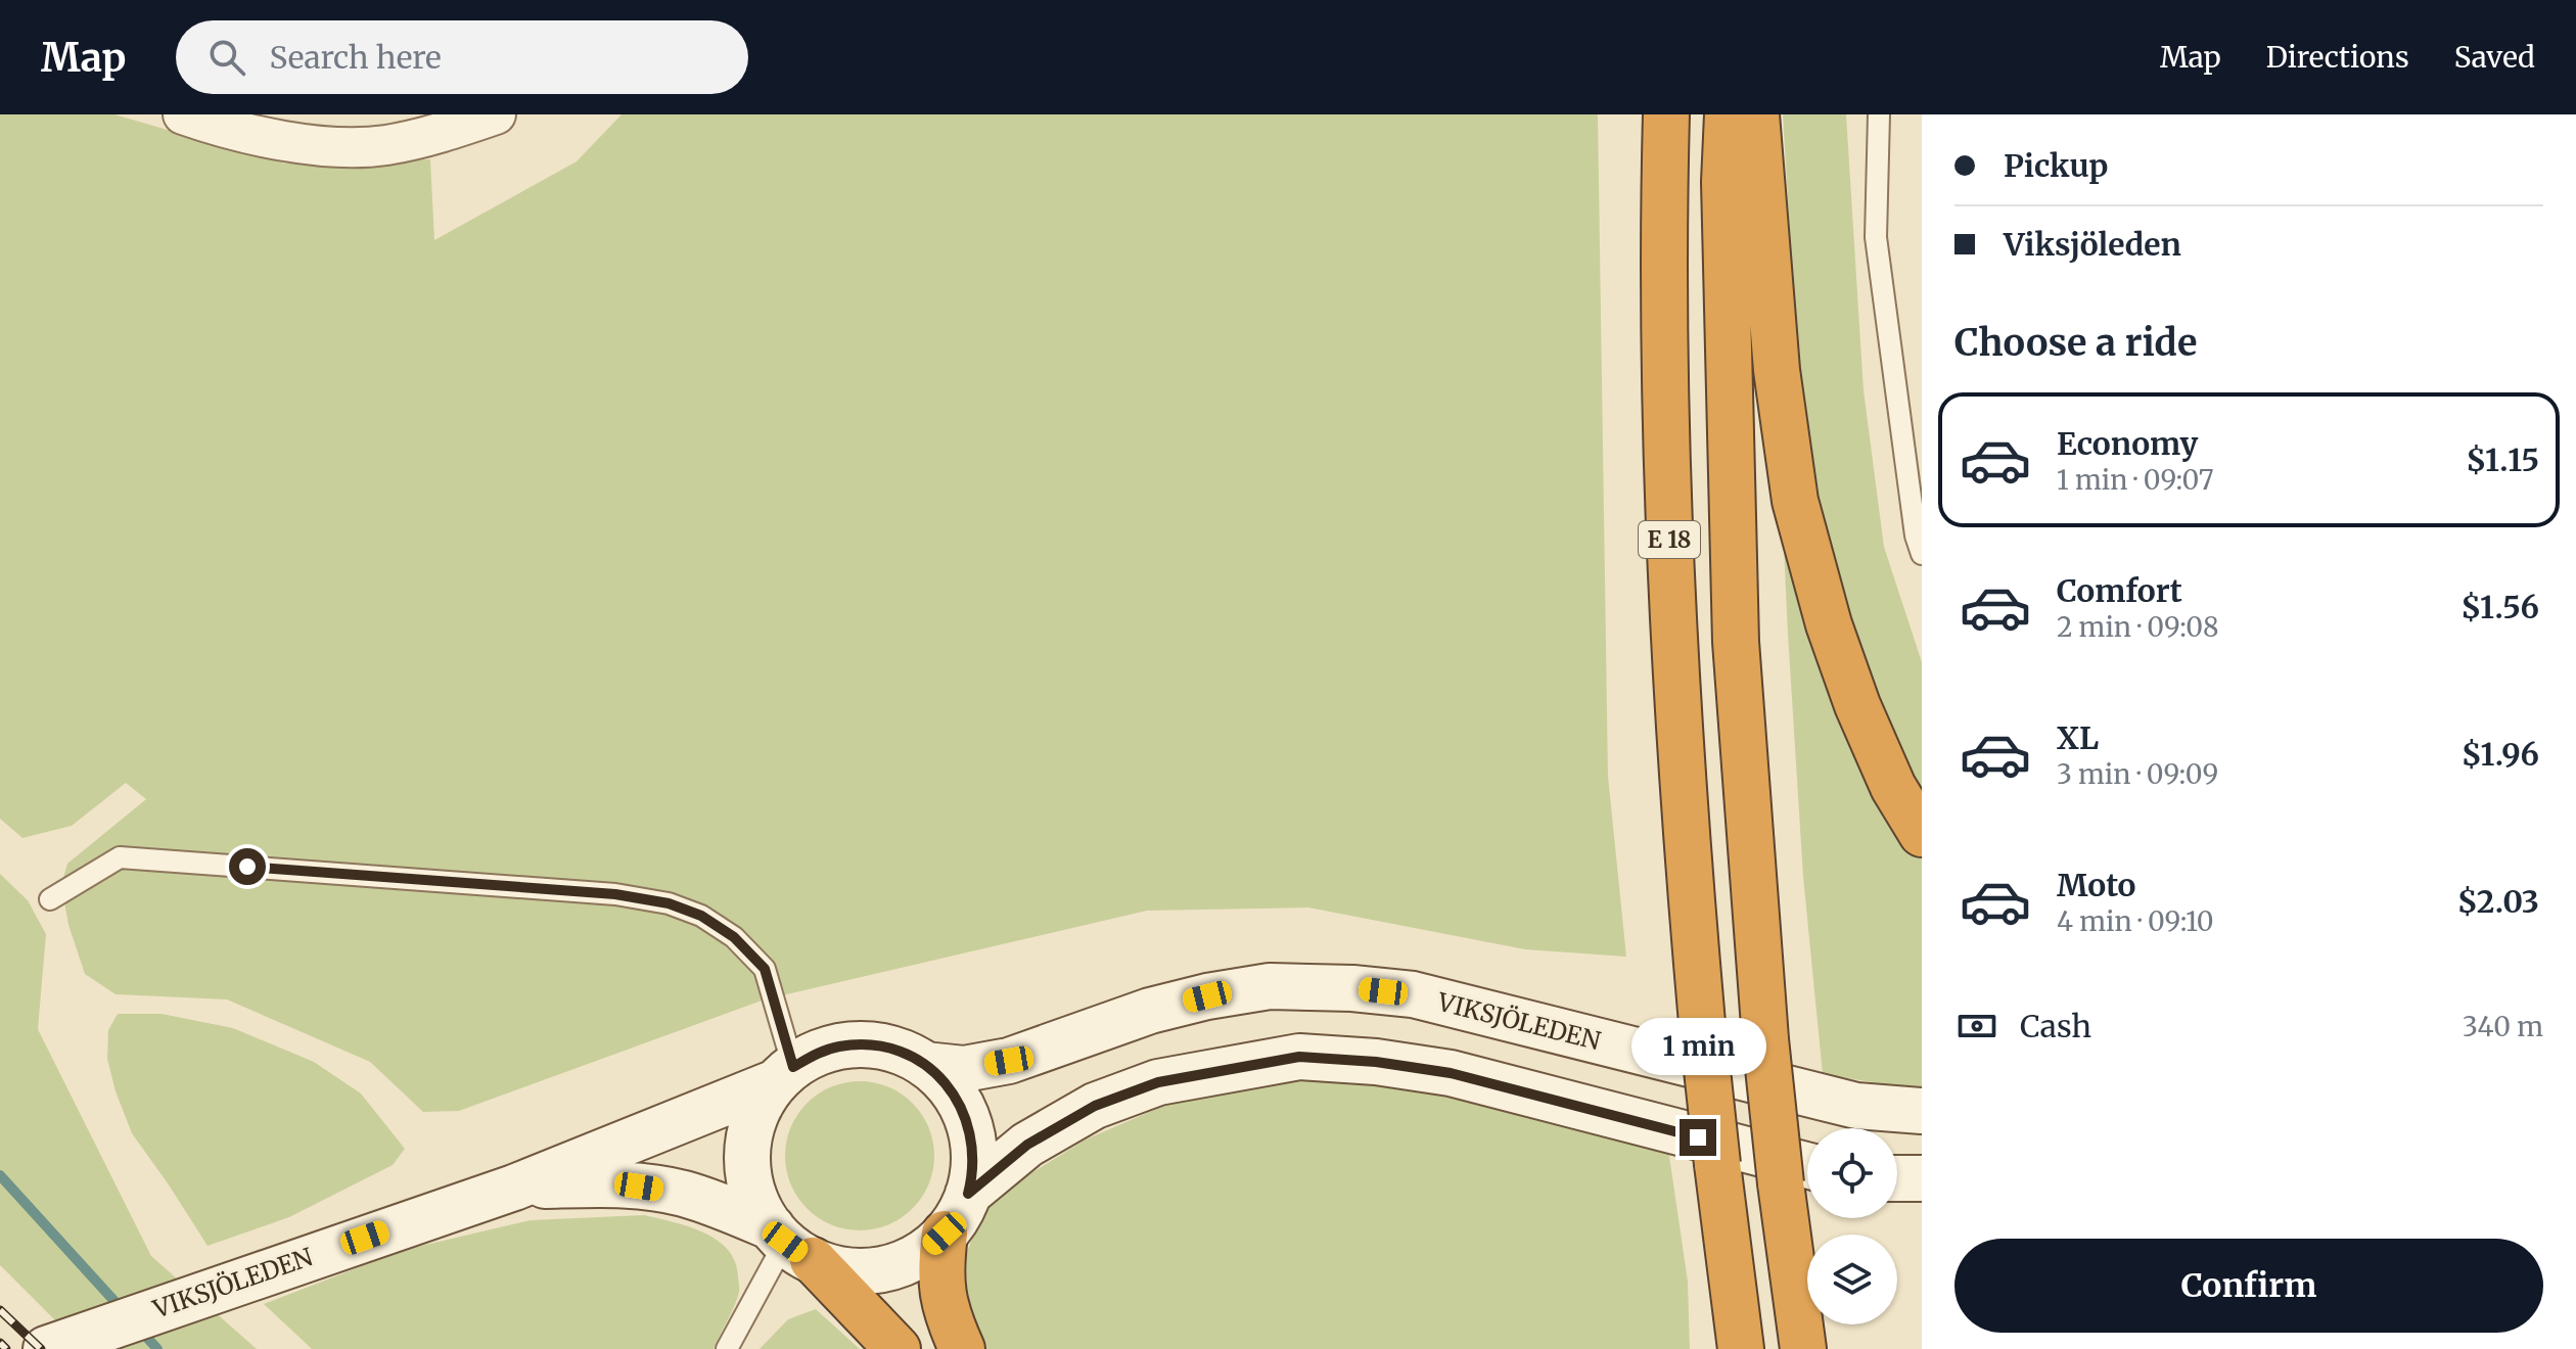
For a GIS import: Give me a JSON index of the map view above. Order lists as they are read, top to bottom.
{
  "streets": {
    "highway": ["E 18"],
    "main road": ["VIKSJÖLEDEN"]
  },
  "crossings": [
    ["E 18", "VIKSJÖLEDEN"]
  ],
  "page": {
    "header": "Map",
    "search": "Search here",
    "nav": ["Map", "Directions", "Saved"],
    "banner": ["Pickup", "Viksjöleden"],
    "heading": "Choose a ride",
    "list": [
      {
        "name": "Economy",
        "note": "1 min · 09:07",
        "value": "$1.15"
      },
      {
        "name": "Comfort",
        "note": "2 min · 09:08",
        "value": "$1.56"
      },
      {
        "name": "XL",
        "note": "3 min · 09:09",
        "value": "$1.96"
      },
      {
        "name": "Moto",
        "note": "4 min · 09:10",
        "value": "$2.03"
      }
    ],
    "pay": ["Cash", "340 m"],
    "bubble": "1 min",
    "buttons": "Confirm"
  }
}
